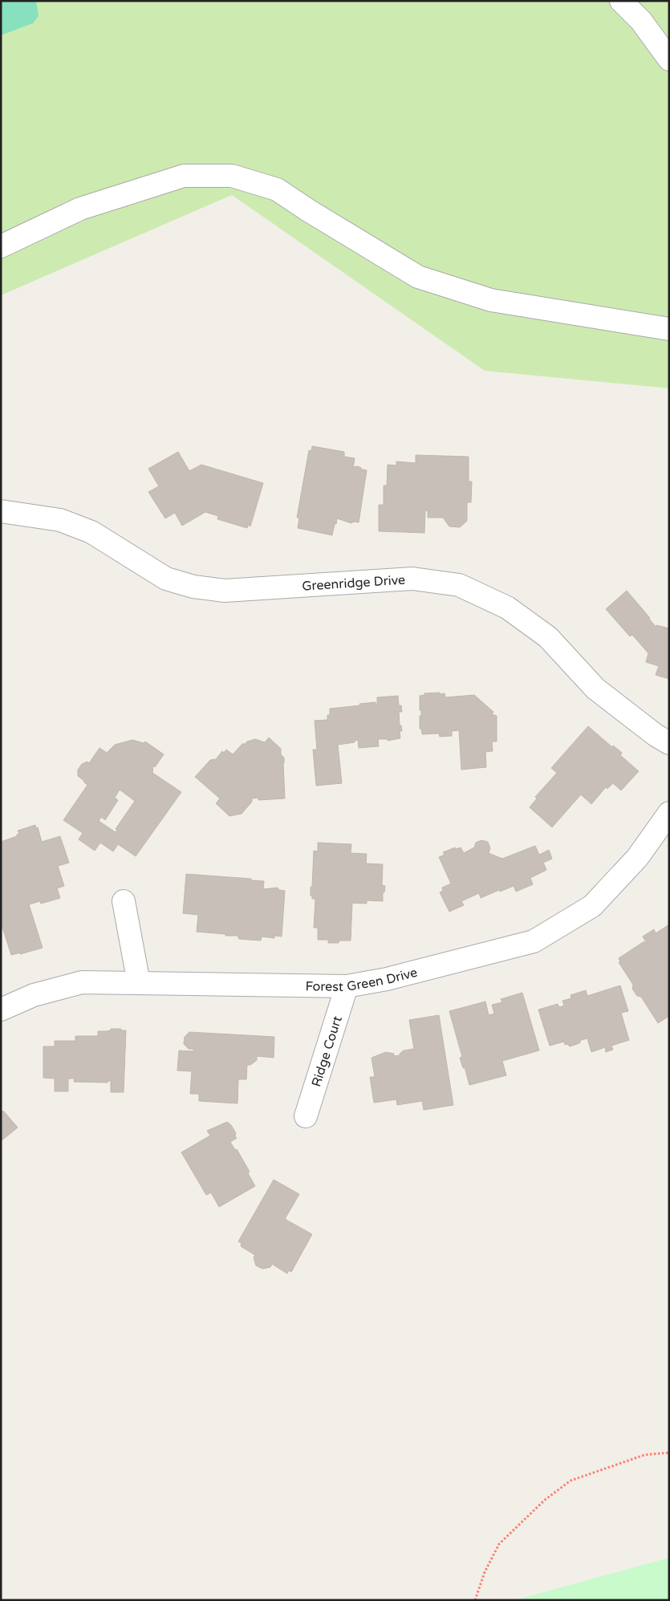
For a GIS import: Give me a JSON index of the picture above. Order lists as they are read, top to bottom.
{
  "streets": {
    "street": ["Greenridge Drive", "Forest Green Drive", "Ridge Court"]
  },
  "crossings": [
    ["Forest Green Drive", "Ridge Court"]
  ]
}
